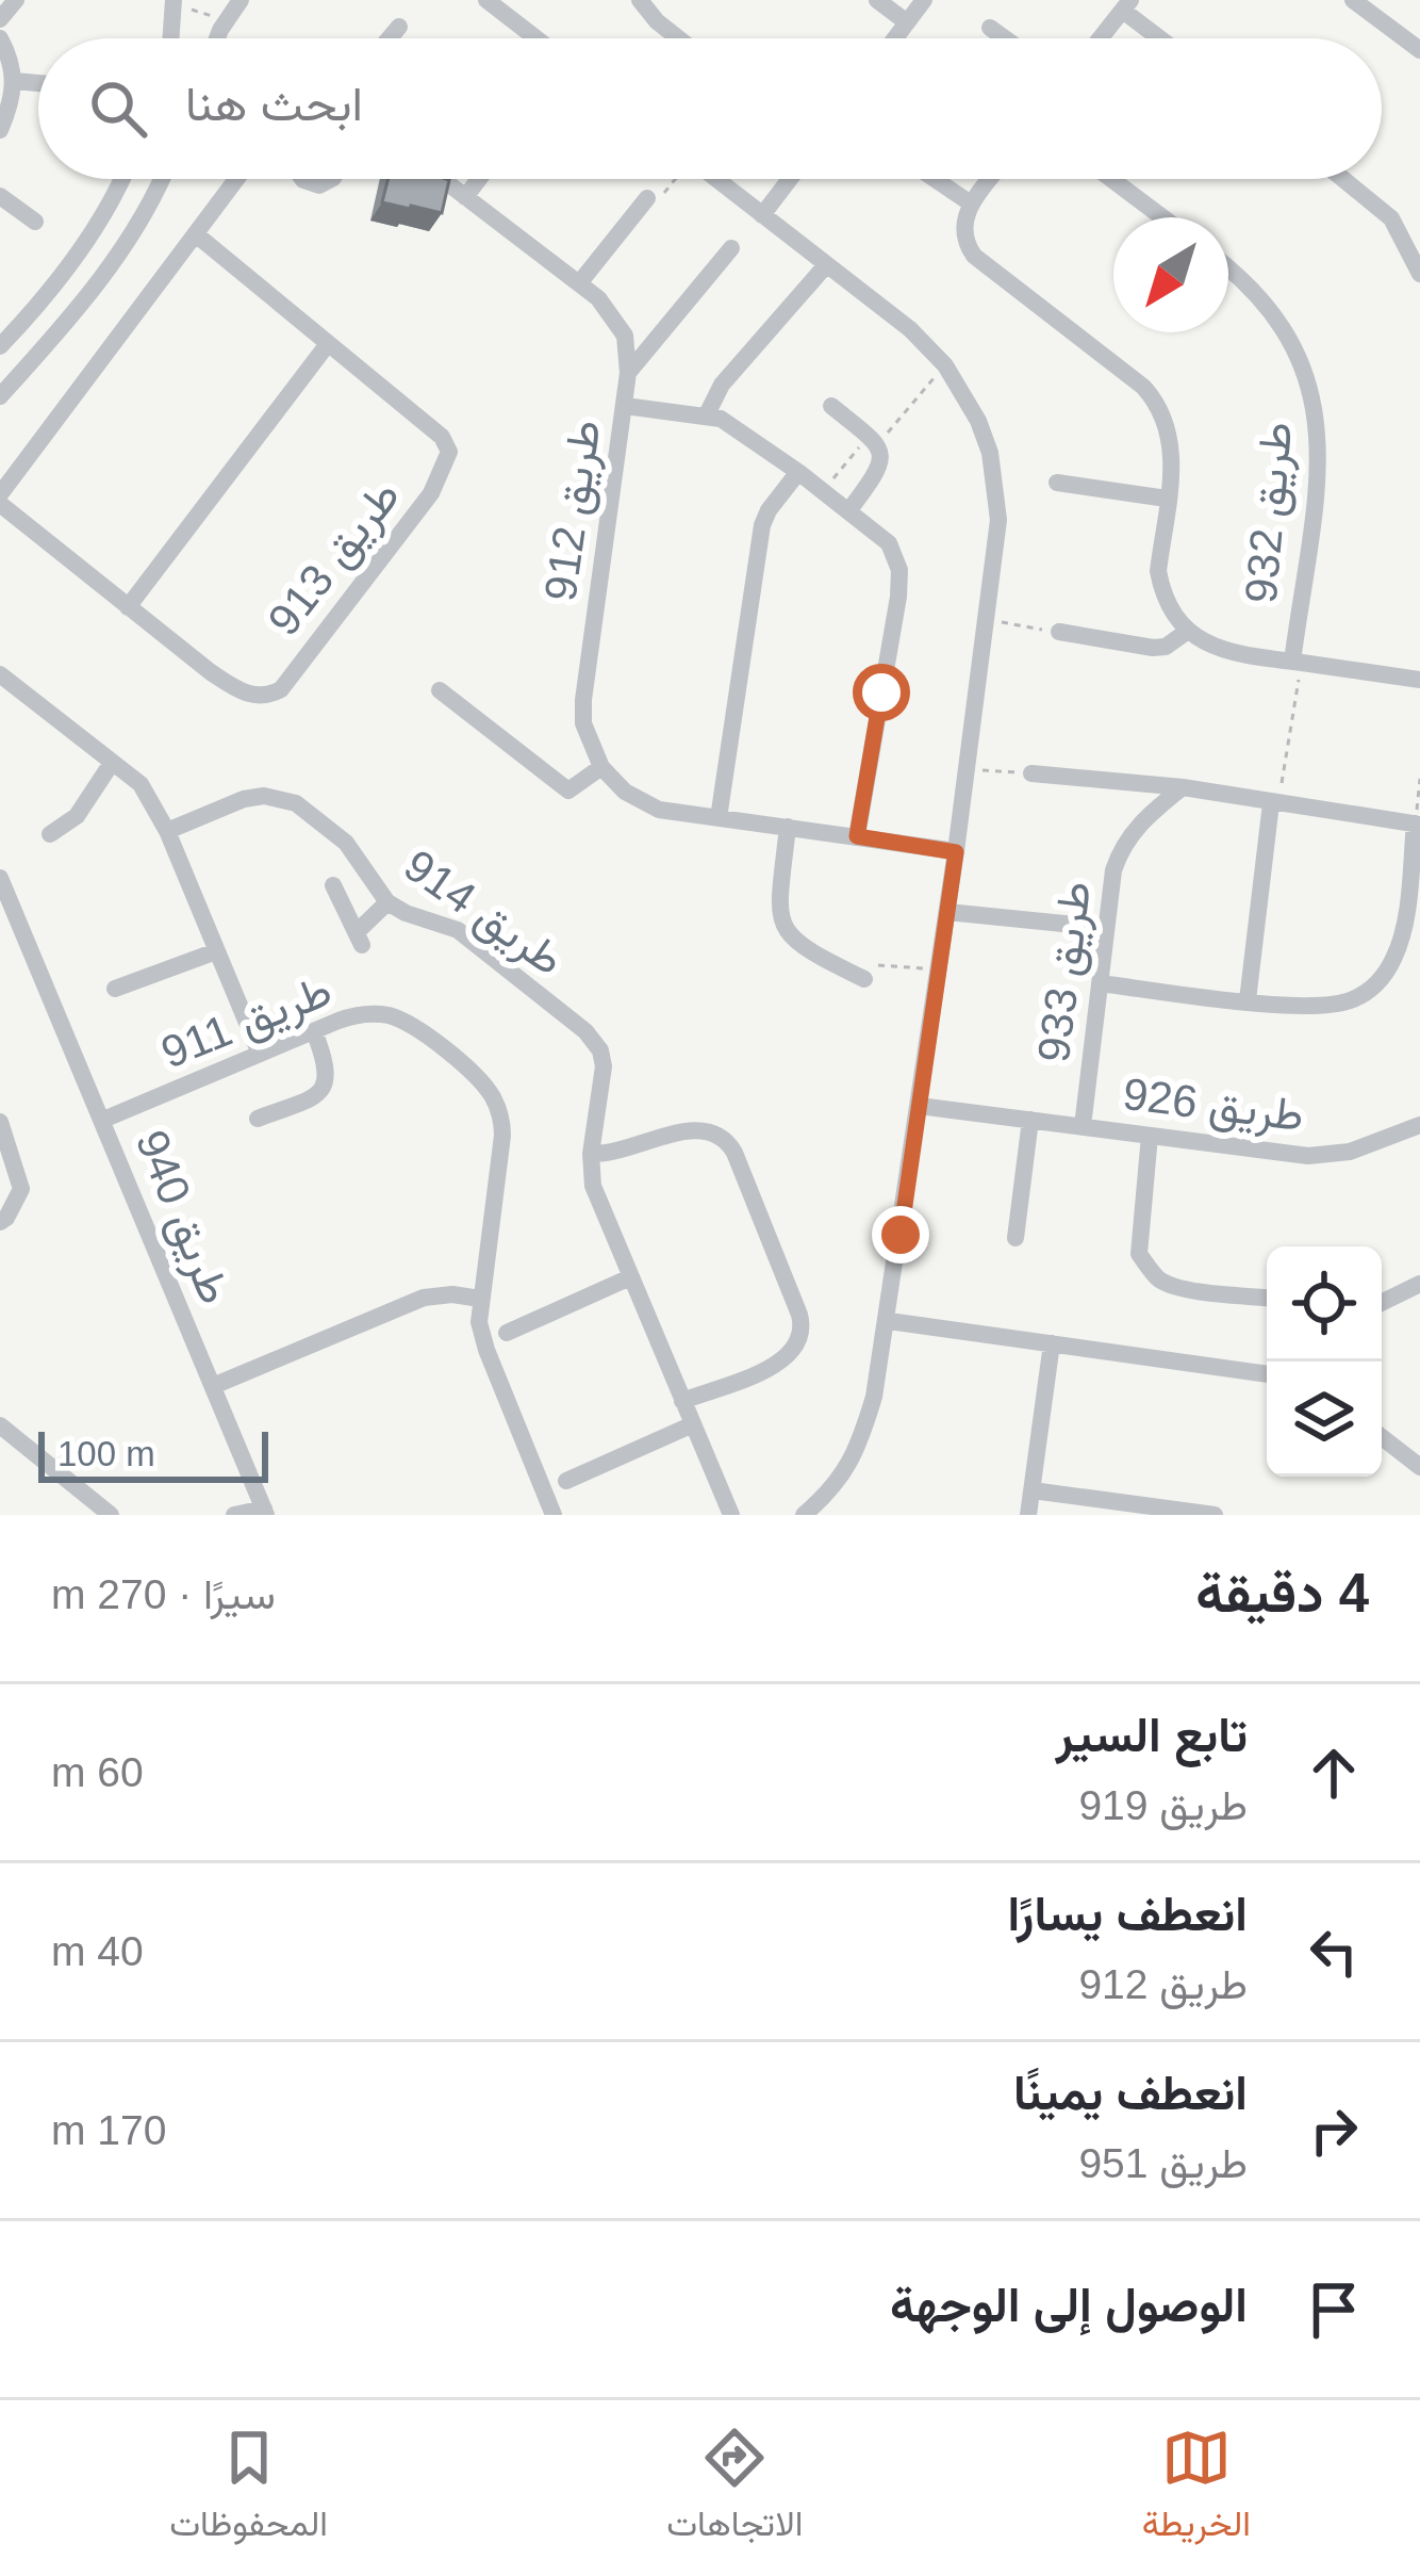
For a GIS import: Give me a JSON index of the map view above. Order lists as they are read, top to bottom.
{
  "streets": {
    "street": [
      "طريق 912",
      "طريق 932",
      "طريق 913",
      "طريق 914",
      "طريق 933",
      "طريق 911",
      "طريق 926",
      "طريق 940"
    ]
  },
  "crossings": [
    ["طريق 933", "طريق 926"],
    ["طريق 911", "طريق 940"]
  ],
  "scale_bar": "100 m",
  "north": "bottom left",
  "page": {
    "search": "ابحث هنا",
    "scale": "100 m",
    "heading": ["4 دقيقة", "سيرًا · 270 m"],
    "list": [
      ["تابع السير", "طريق 919", "60 m"],
      ["انعطف يسارًا", "طريق 912", "40 m"],
      ["انعطف يمينًا", "طريق 951", "170 m"],
      "الوصول إلى الوجهة"
    ],
    "nav": ["الخريطة", "الاتجاهات", "المحفوظات"]
  }
}
